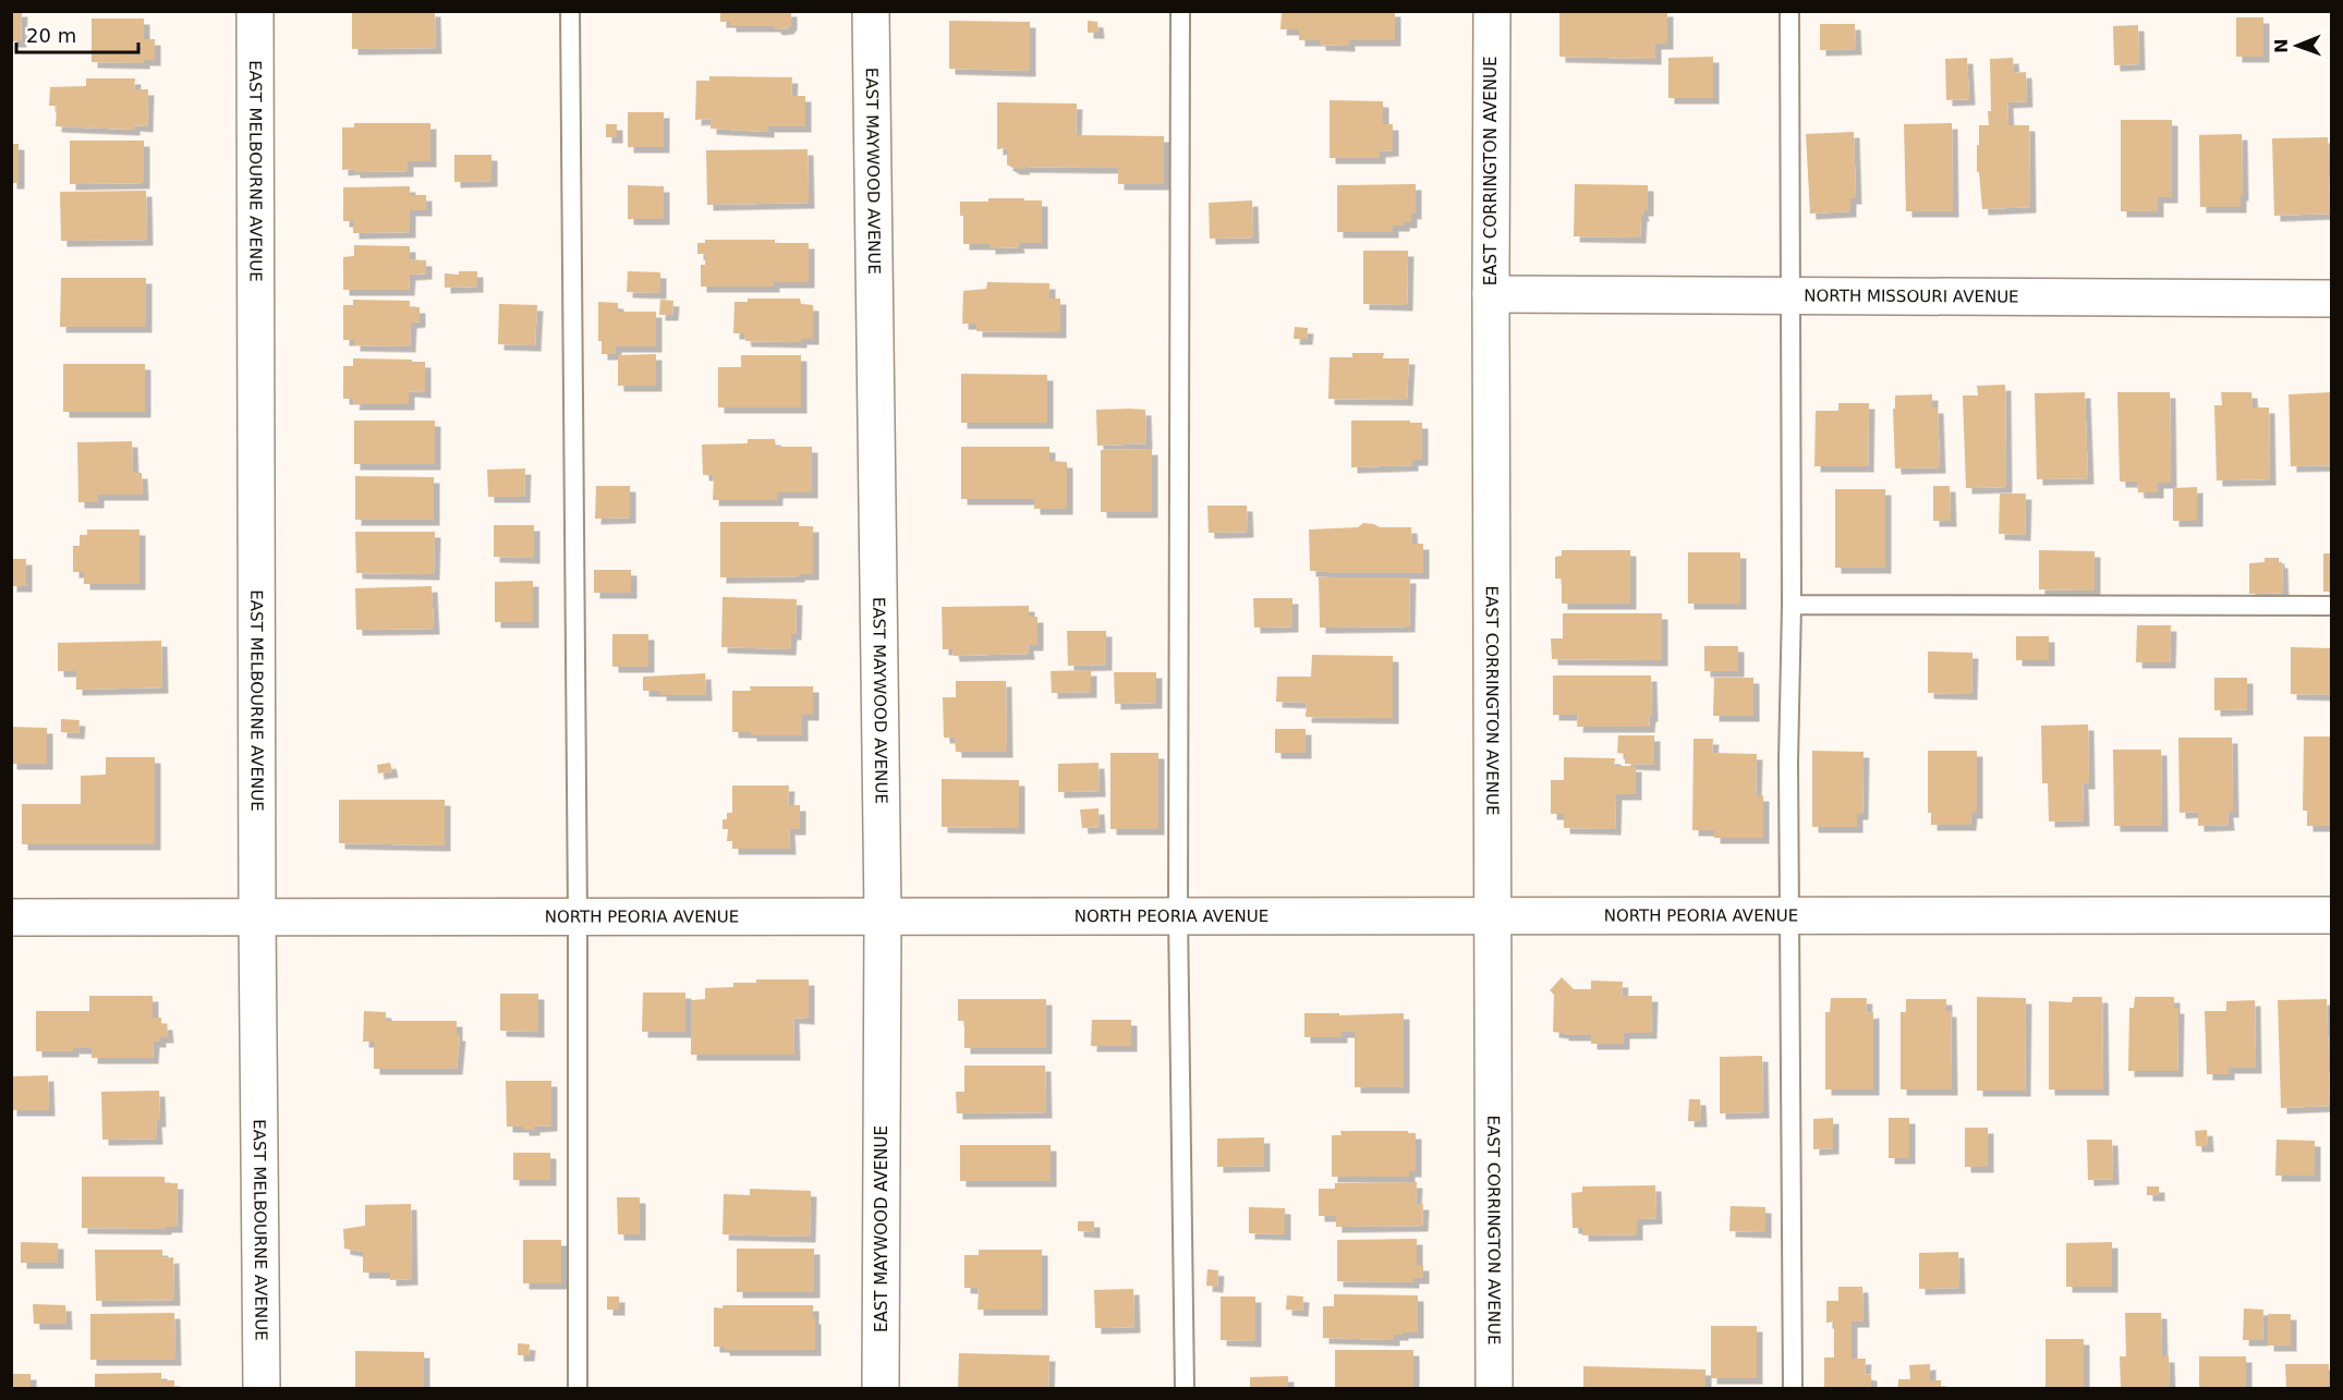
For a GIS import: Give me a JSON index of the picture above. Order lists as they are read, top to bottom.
{
  "streets": {
    "street": [
      "EAST MELBOURNE AVENUE",
      "EAST MAYWOOD AVENUE",
      "EAST CORRINGTON AVENUE",
      "NORTH MISSOURI AVENUE",
      "NORTH PEORIA AVENUE"
    ]
  },
  "crossings": [
    ["EAST MELBOURNE AVENUE", "NORTH PEORIA AVENUE"],
    ["EAST MAYWOOD AVENUE", "NORTH PEORIA AVENUE"],
    ["EAST CORRINGTON AVENUE", "NORTH MISSOURI AVENUE"],
    ["EAST CORRINGTON AVENUE", "NORTH PEORIA AVENUE"]
  ],
  "scale_bar": "20 m",
  "north": "left"
}
